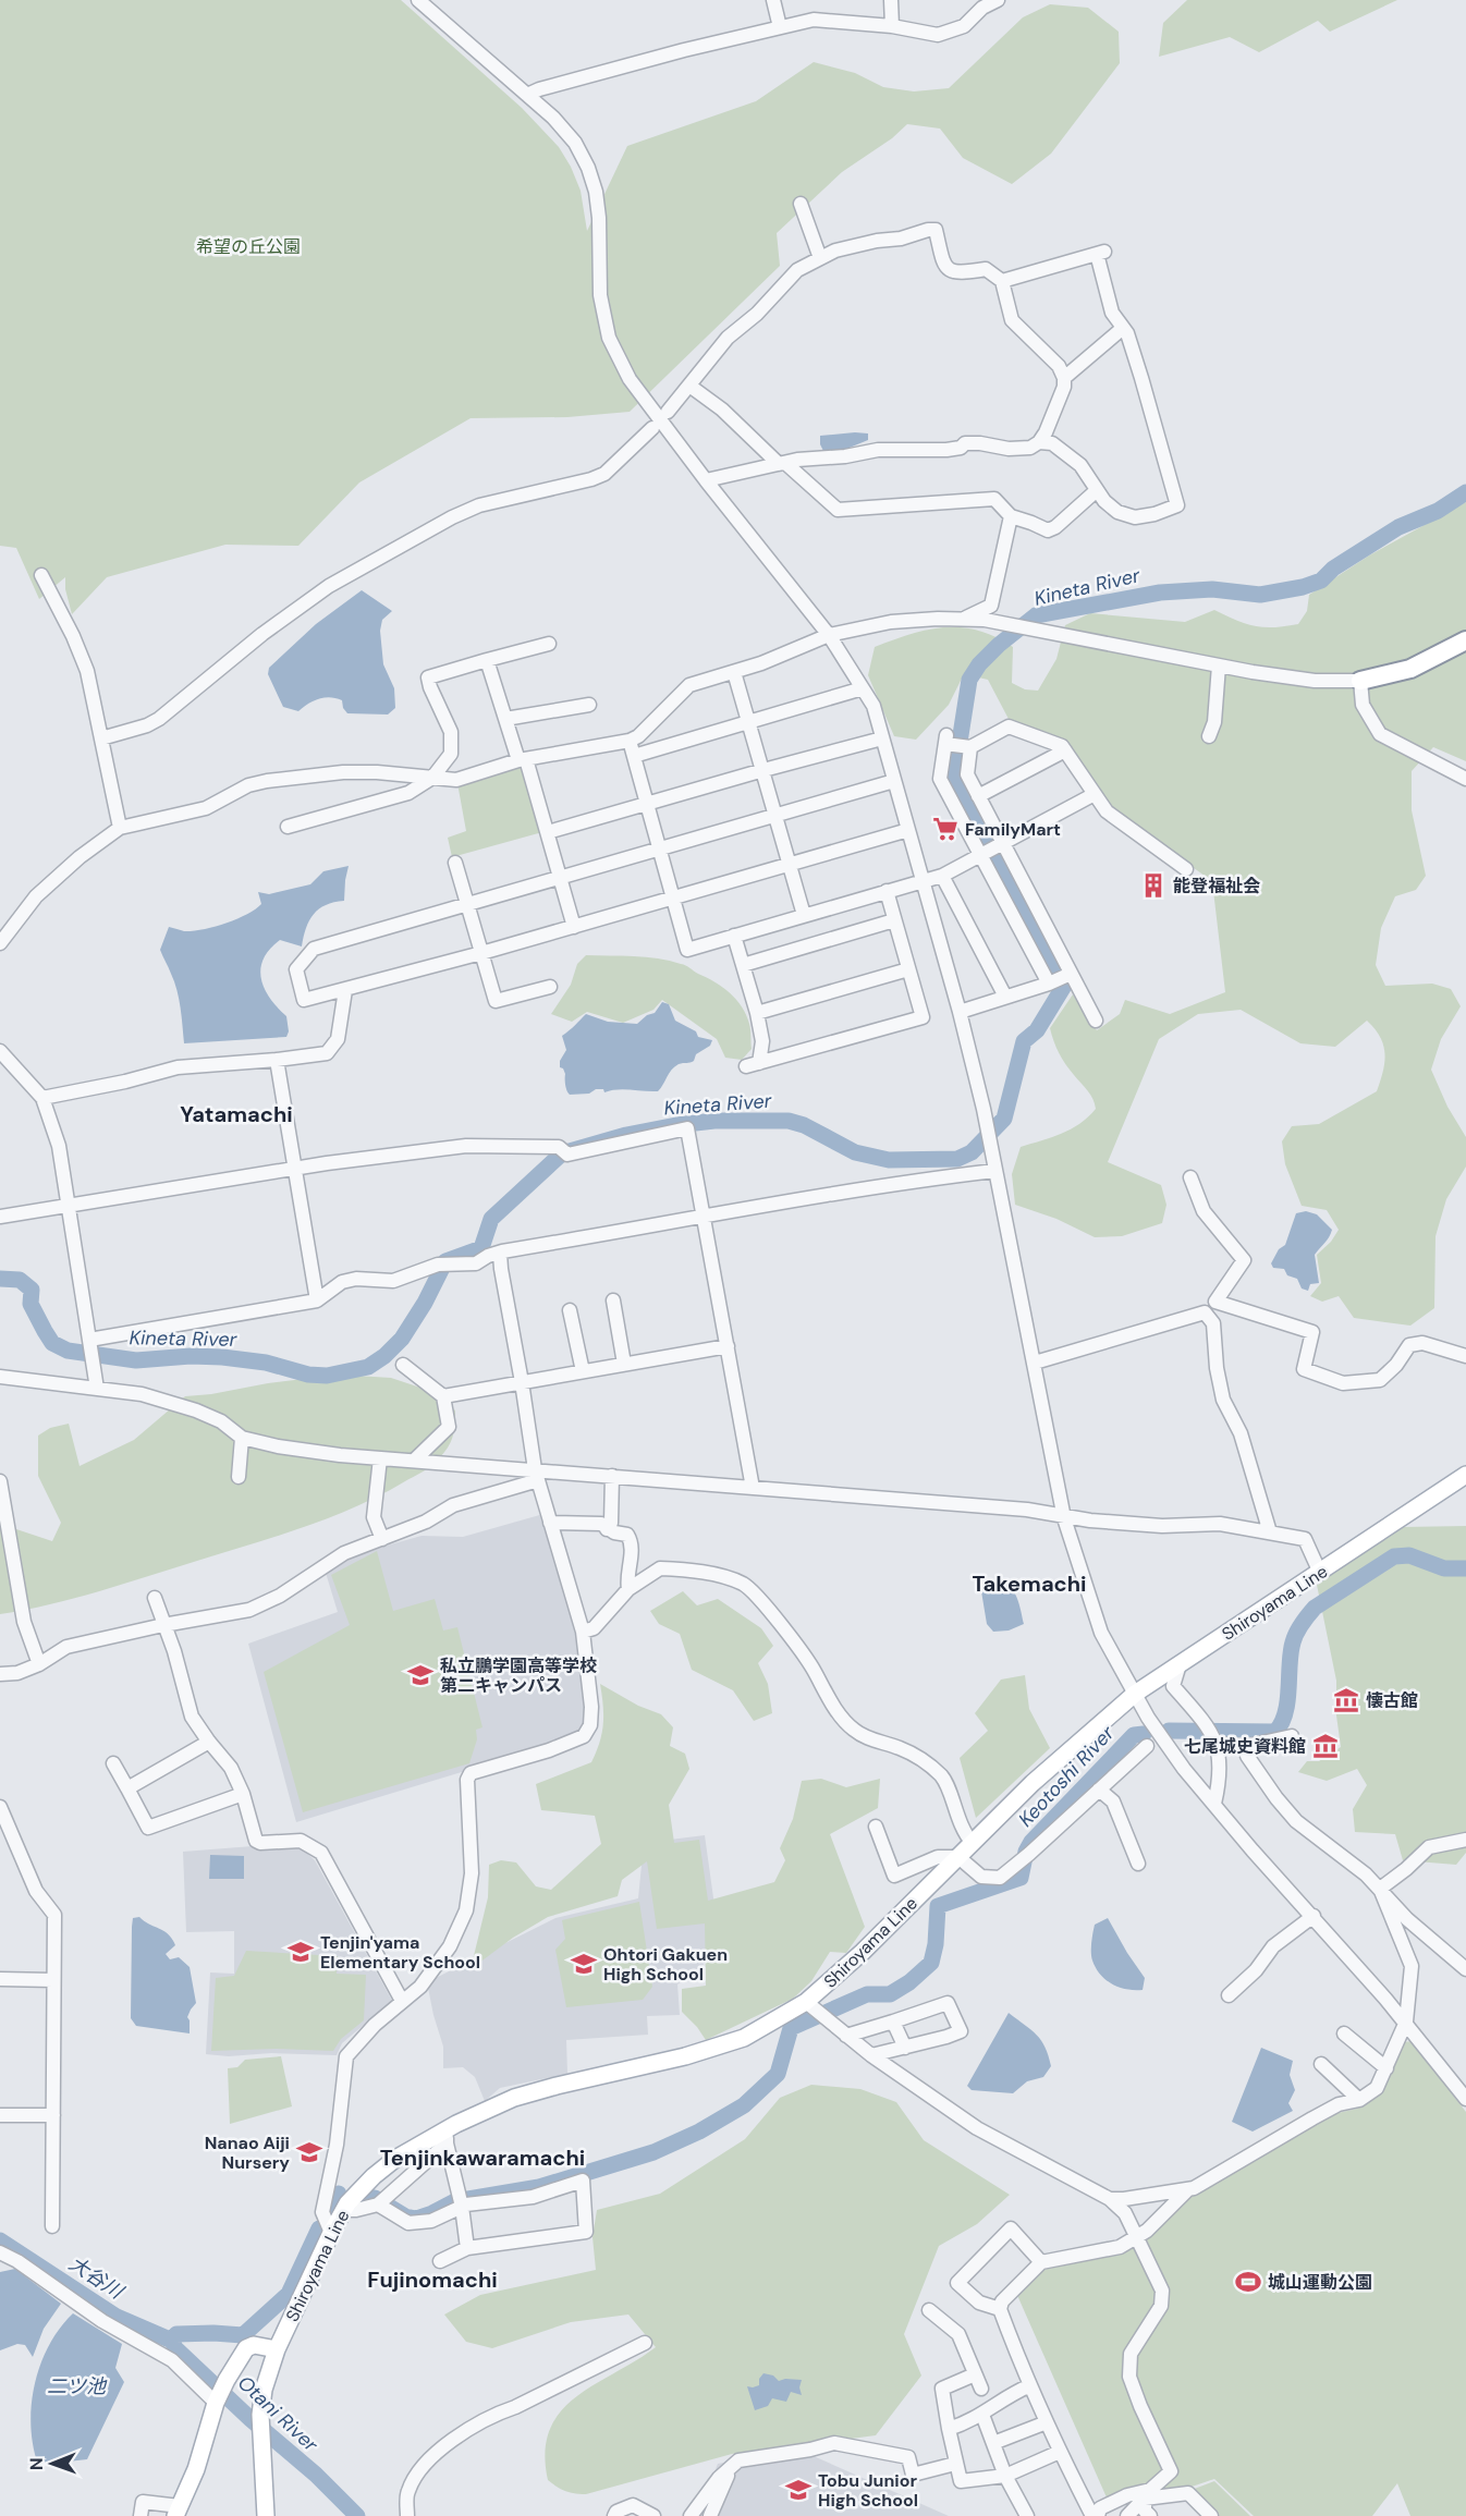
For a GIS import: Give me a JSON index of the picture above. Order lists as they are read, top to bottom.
{
  "streets": {
    "main road": ["Shiroyama Line"]
  },
  "districts": [
    "Yatamachi",
    "Takemachi",
    "Tenjinkawaramachi",
    "Fujinomachi"
  ],
  "water": [
    "Kineta River",
    "Keotoshi River",
    "大谷川",
    "二ツ池",
    "Otani River"
  ],
  "parks": ["希望の丘公園"],
  "places": {
    "supermarket": ["FamilyMart"],
    "building": ["能登福祉会"],
    "school or university": [
      "私立鵬学園高等学校 第二キャンパス",
      "Tenjin'yama Elementary School",
      "Ohtori Gakuen High School",
      "Nanao Aiji Nursery",
      "Tobu Junior High School"
    ],
    "museum": ["懐古館", "七尾城史資料館"],
    "sports": ["城山運動公園"]
  },
  "north": "left"
}
